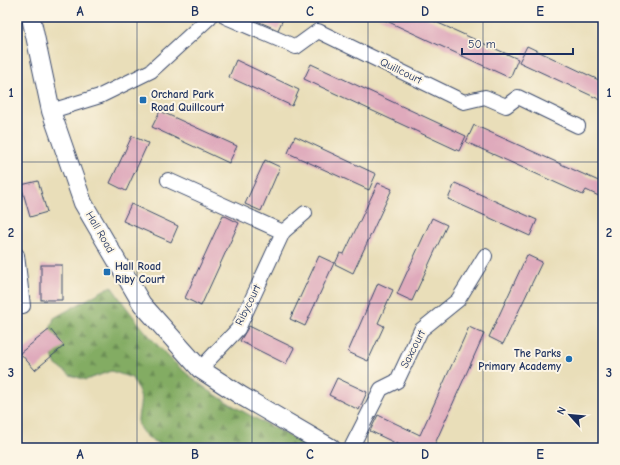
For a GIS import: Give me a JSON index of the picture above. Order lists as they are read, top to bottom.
{
  "streets": {
    "street": [
      "Quillcourt",
      "Hall Road",
      "Ribycourt",
      "Saxcourt"
    ]
  },
  "crossings": [
    ["Hall Road", "Ribycourt"]
  ],
  "places": {
    "transit": ["Orchard Park Road Quillcourt", "Hall Road Riby Court"],
    "other": ["The Parks Primary Academy"]
  },
  "scale_bar": "50 m",
  "north": "top left",
  "grid": {
    "columns": [
      "A",
      "B",
      "C",
      "D",
      "E"
    ],
    "rows": ["1", "2", "3"]
  }
}
